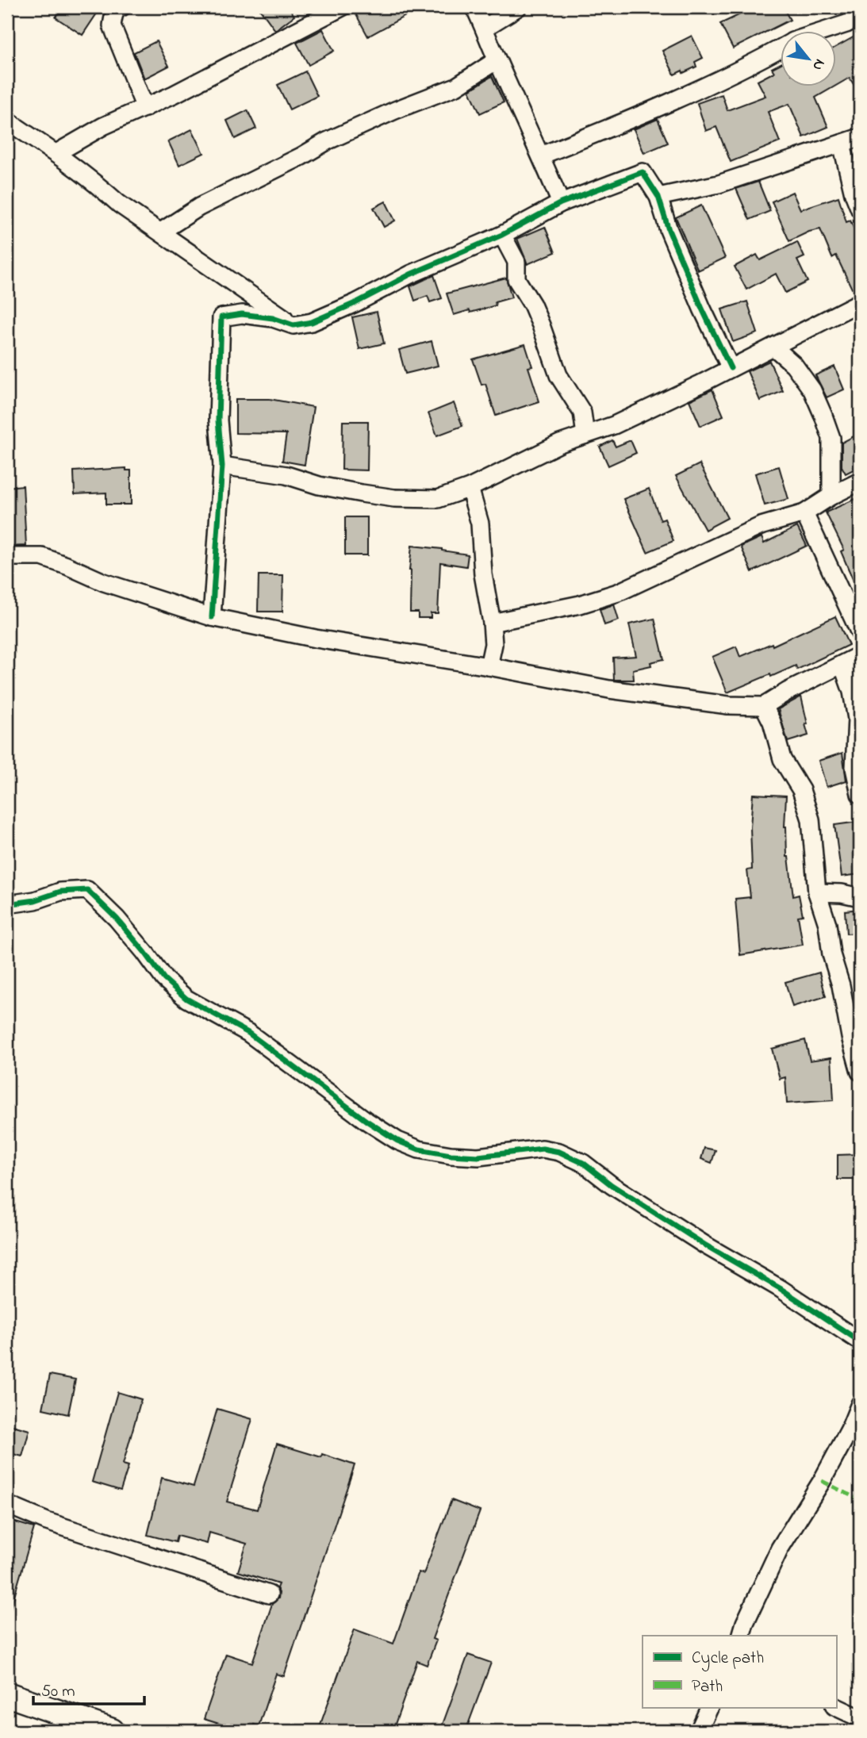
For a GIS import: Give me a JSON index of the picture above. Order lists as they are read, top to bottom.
{
  "legend": ["Cycle path", "Path"],
  "scale_bar": "50 m",
  "north": "bottom right"
}
